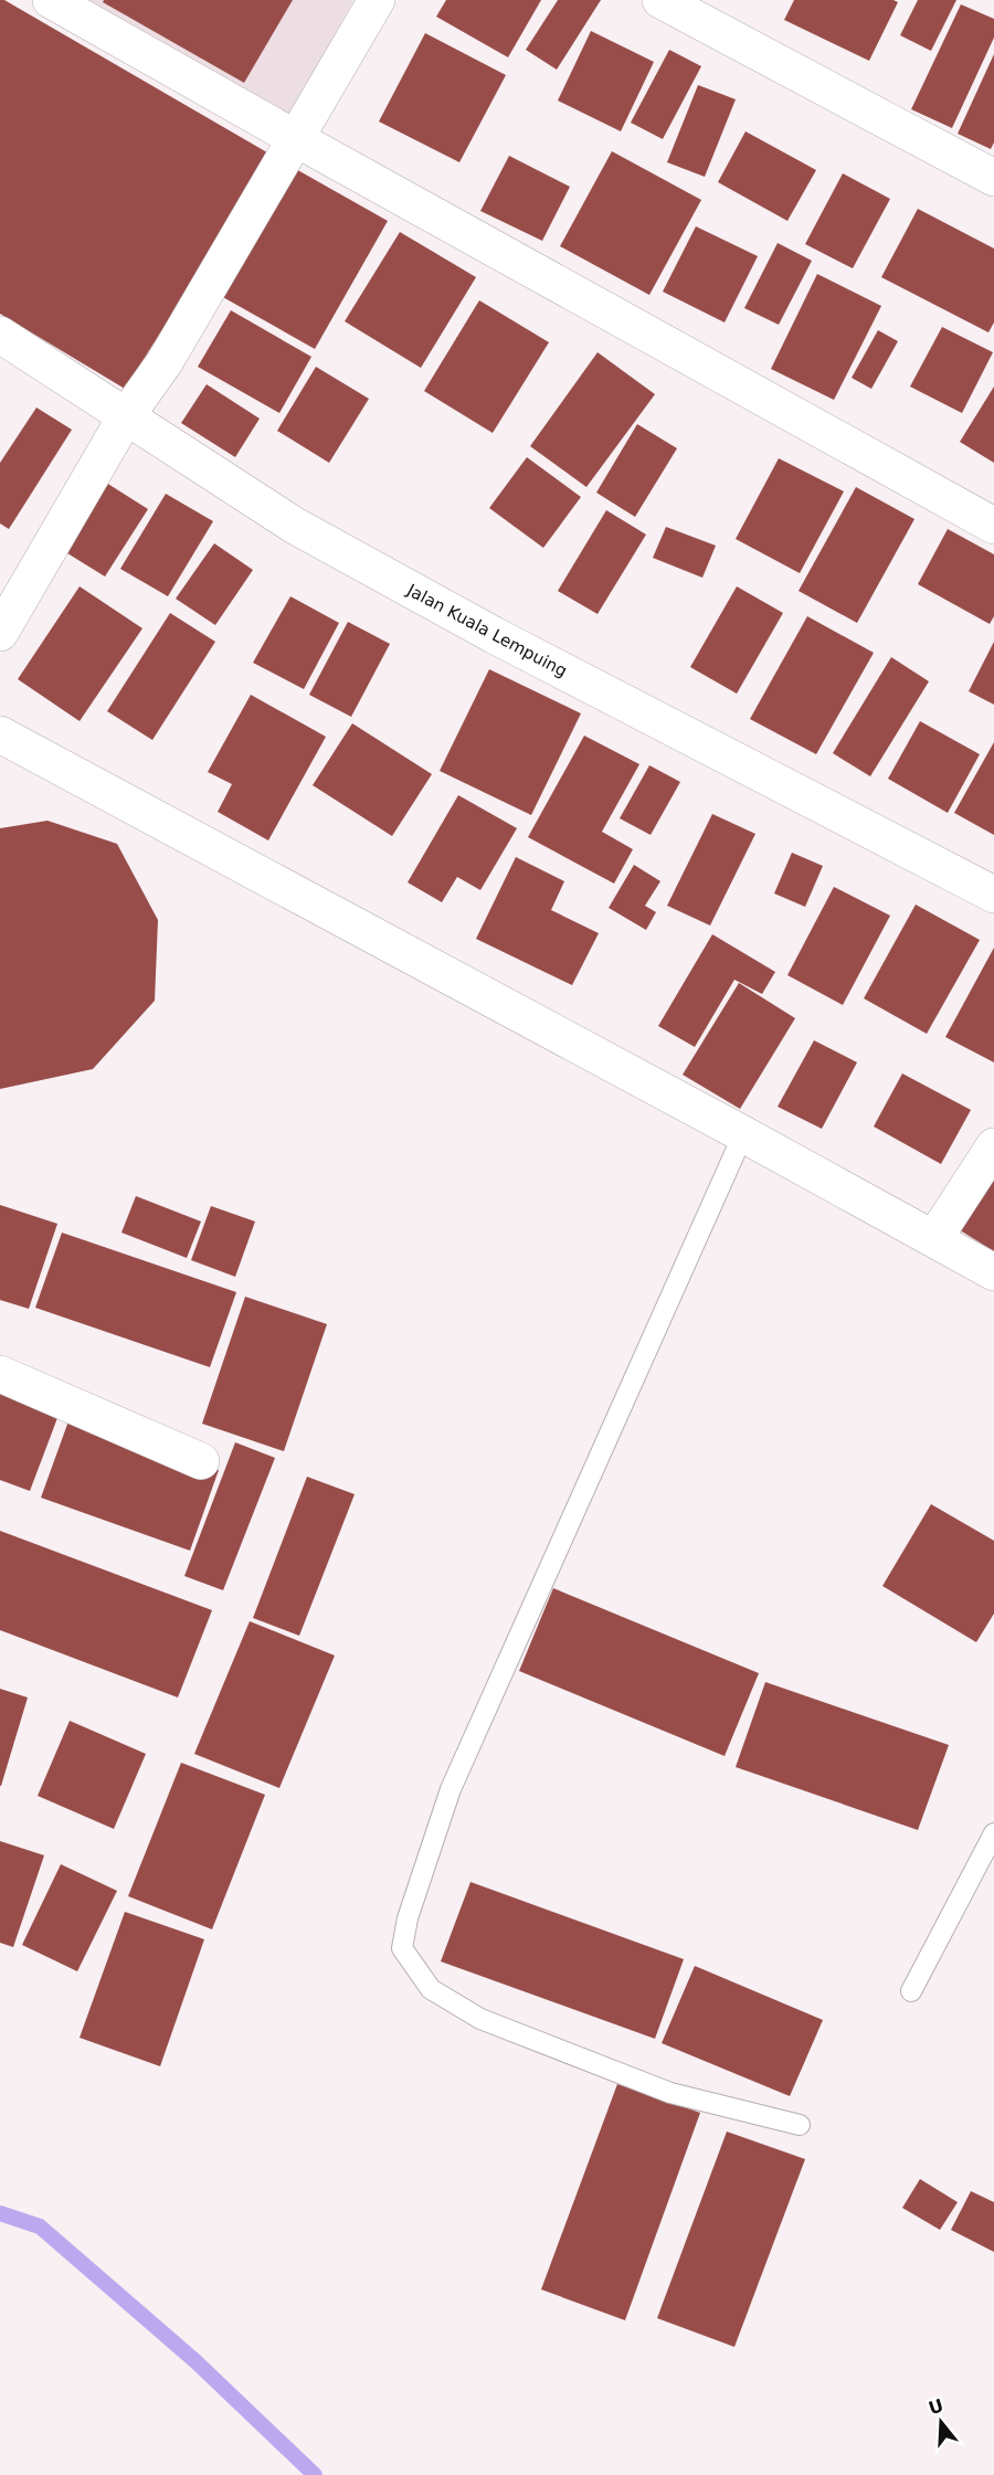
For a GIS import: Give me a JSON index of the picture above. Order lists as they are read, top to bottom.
{
  "streets": {
    "street": ["Jalan Kuala Lempuing"]
  },
  "north": "top"
}
